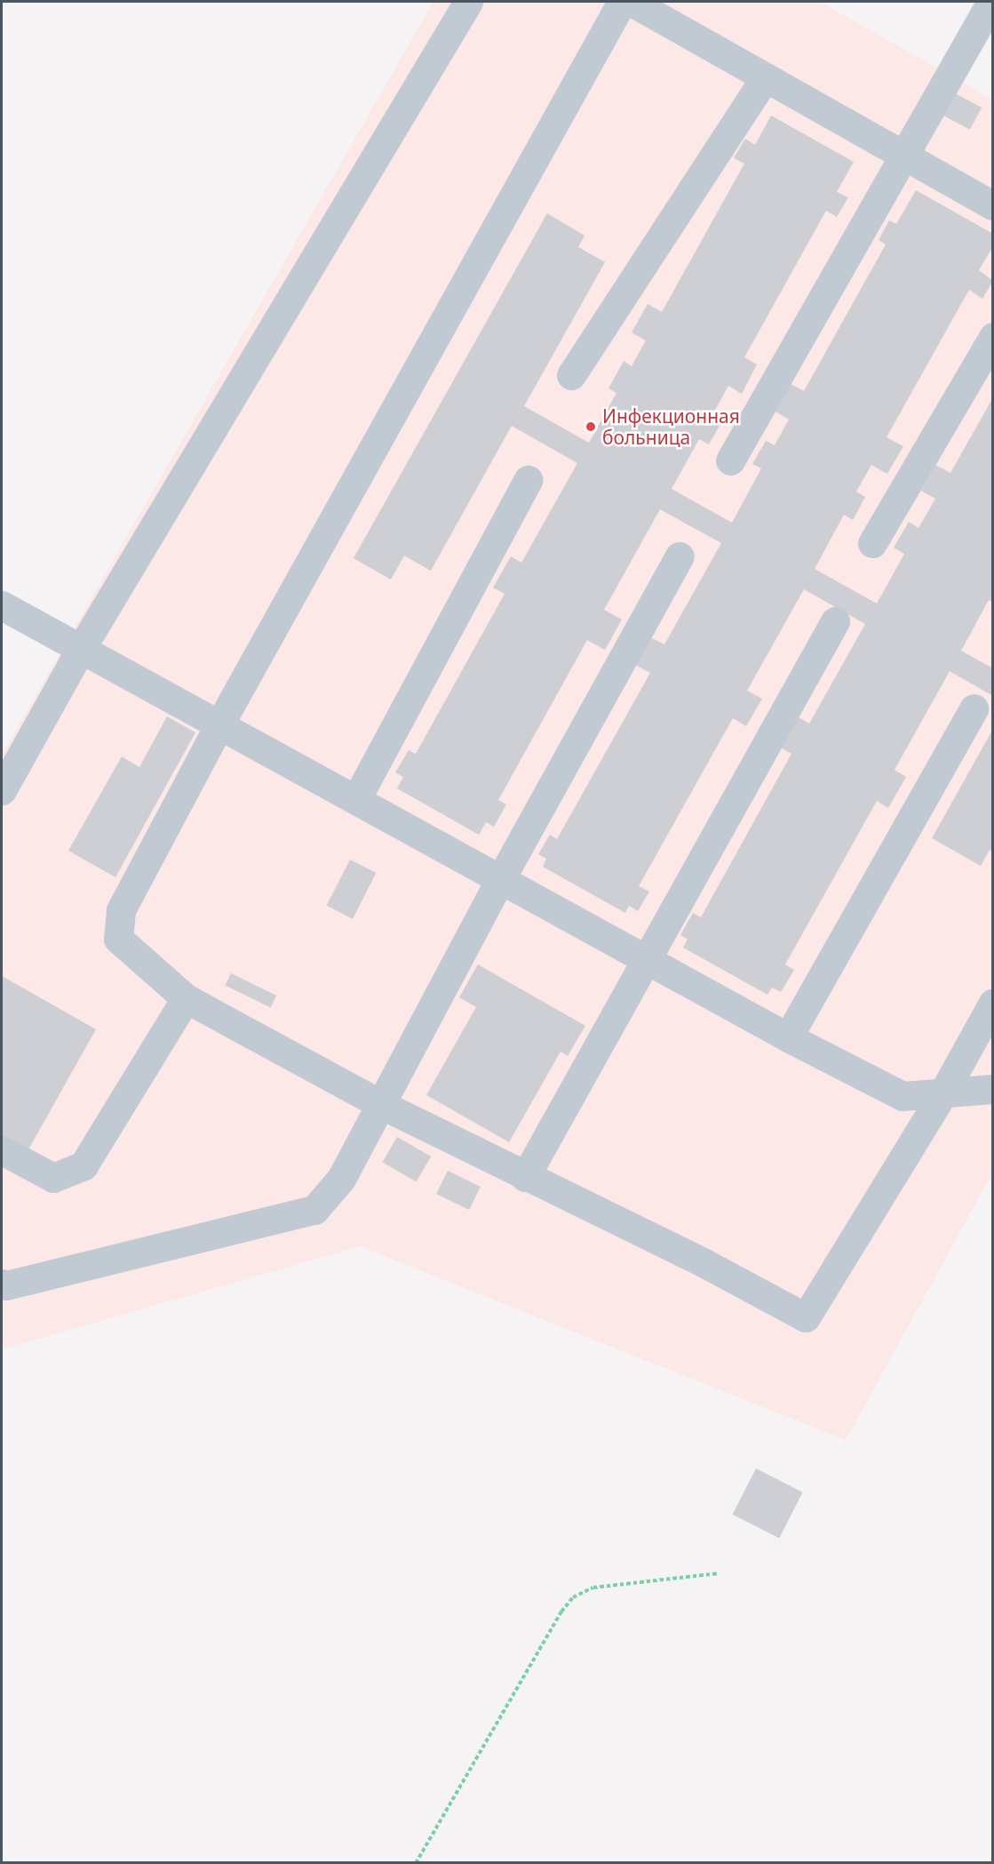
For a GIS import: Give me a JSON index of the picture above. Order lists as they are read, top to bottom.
{
  "places": ["Инфекционная больница"]
}
